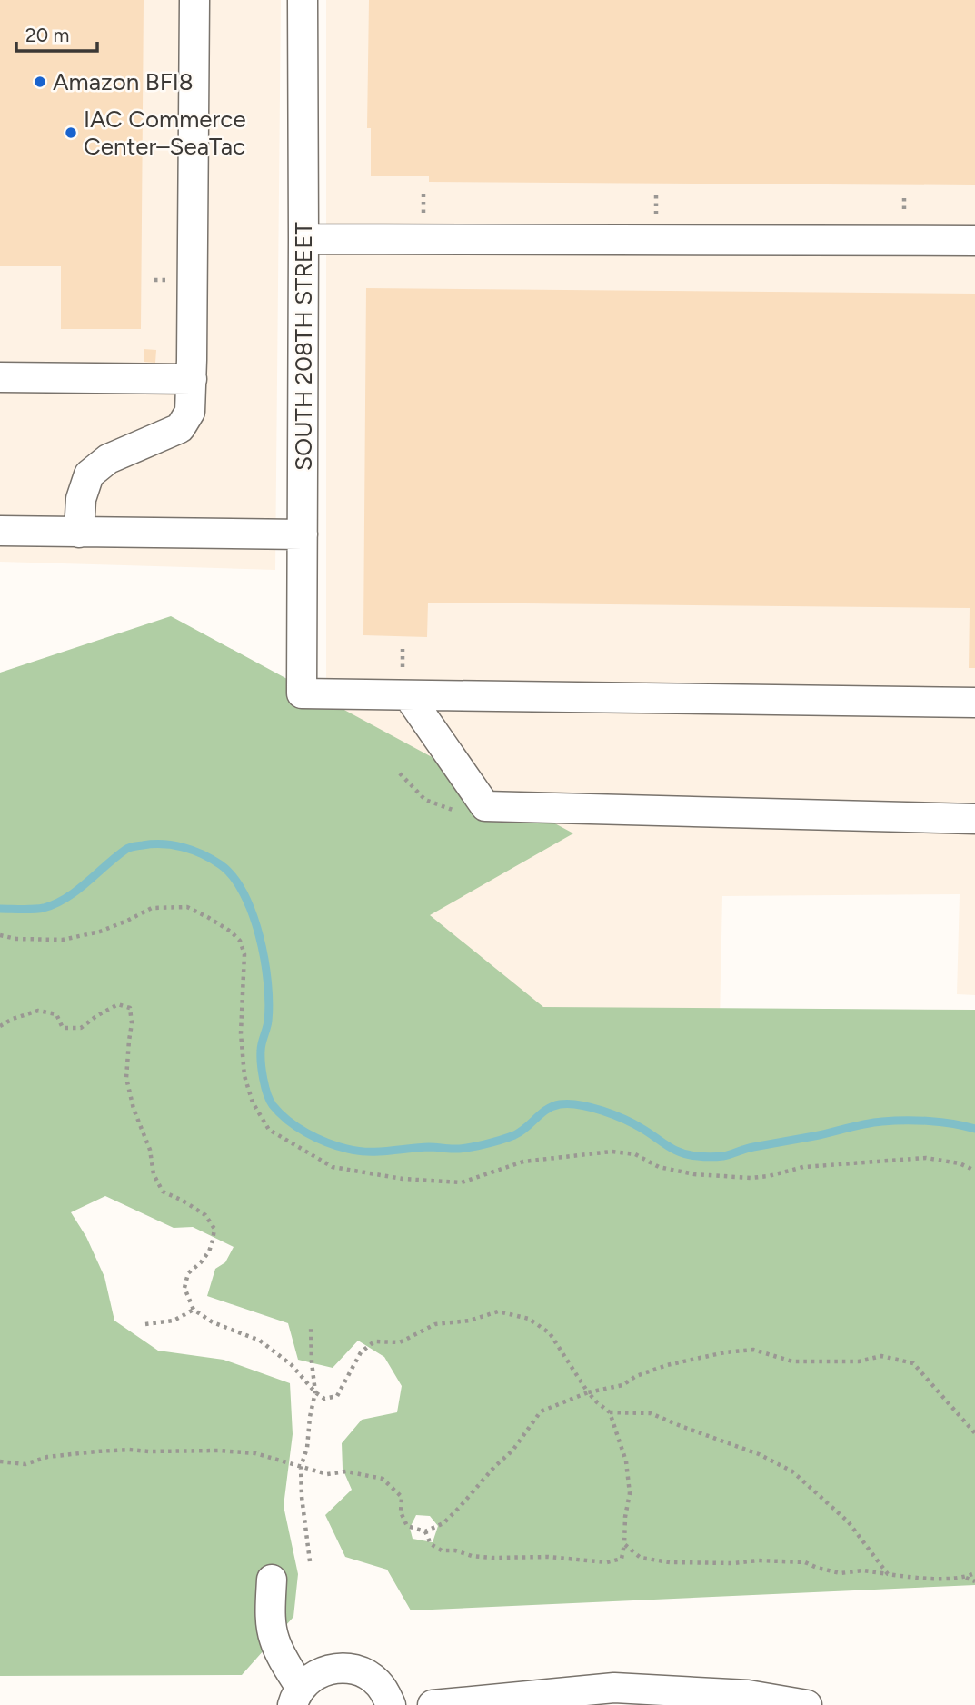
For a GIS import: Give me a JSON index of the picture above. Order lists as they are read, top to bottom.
{
  "streets": {
    "street": ["SOUTH 208TH STREET"]
  },
  "places": ["Amazon BFI8", "IAC Commerce Center–SeaTac"],
  "scale_bar": "20 m"
}
